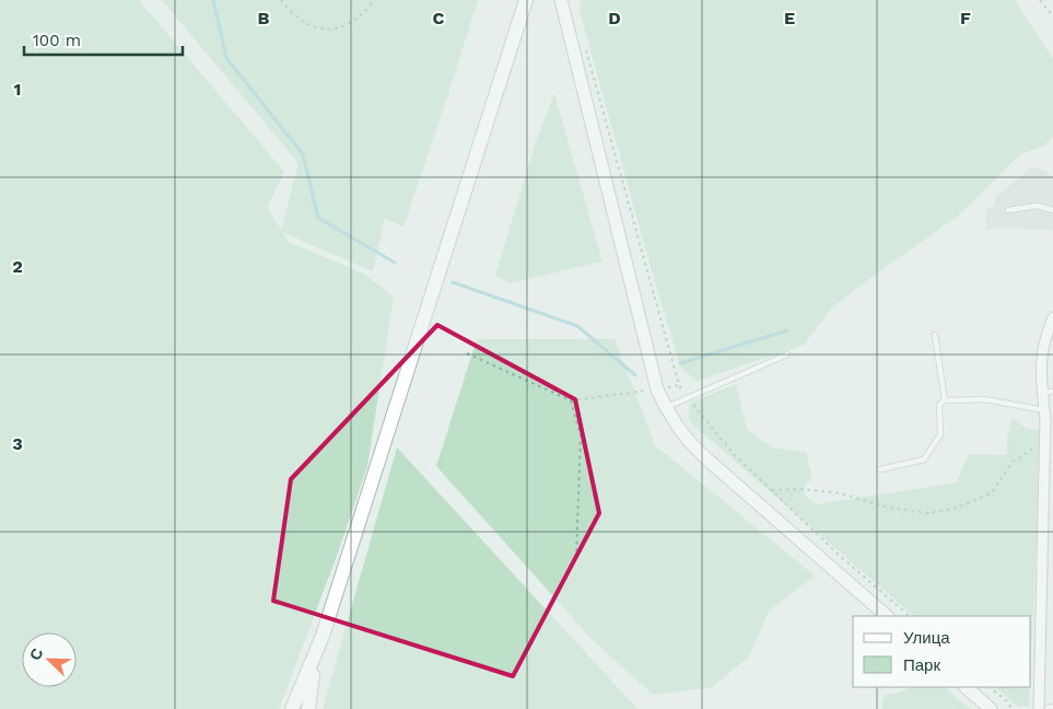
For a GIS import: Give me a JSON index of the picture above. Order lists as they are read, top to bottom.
{
  "legend": ["Улица", "Парк"],
  "scale_bar": "100 m",
  "north": "top left",
  "grid": {
    "columns": [
      "B",
      "C",
      "D",
      "E",
      "F"
    ],
    "rows": ["1", "2", "3"]
  }
}
